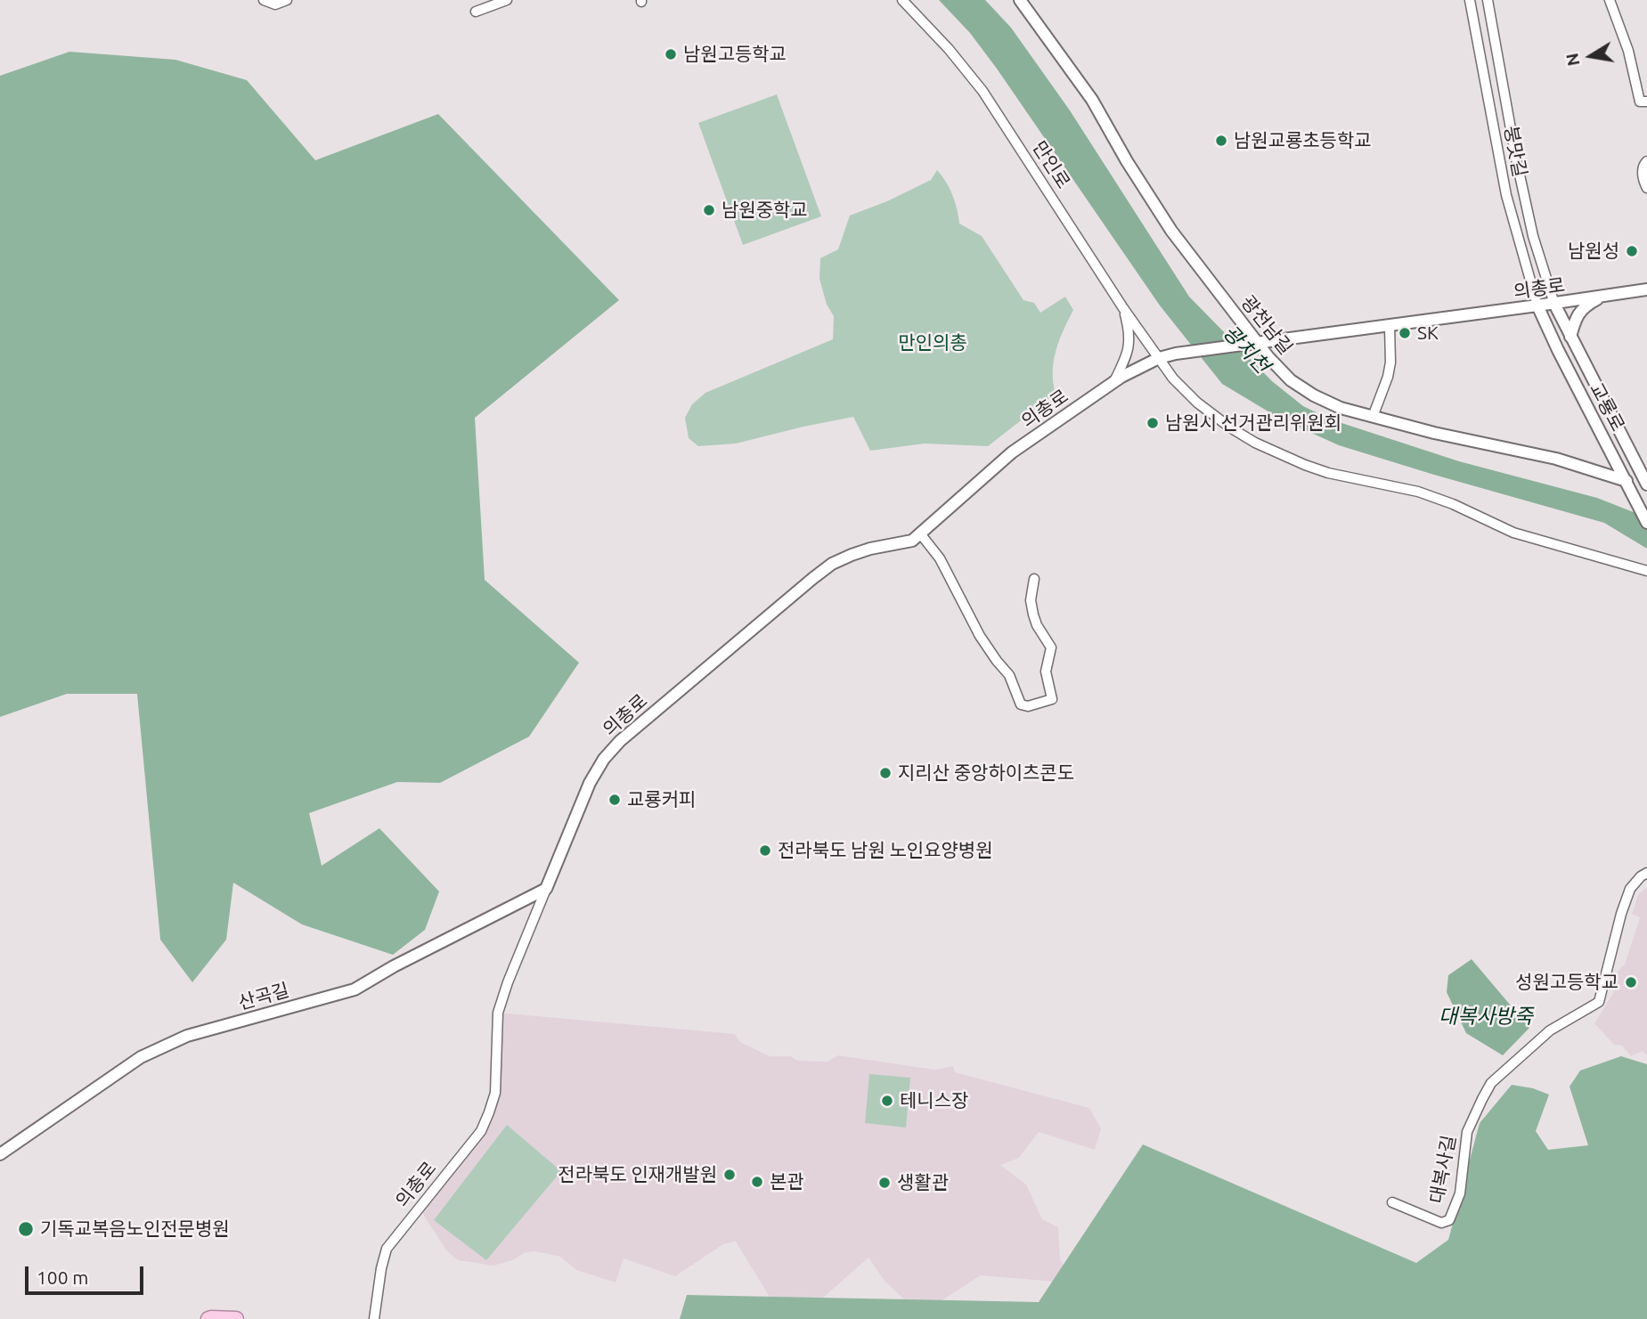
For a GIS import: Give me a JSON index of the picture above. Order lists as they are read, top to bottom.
{
  "streets": {
    "street": [
      "붕맛길",
      "만인로",
      "의총로",
      "광천남길",
      "교룡로",
      "산곡길",
      "대복사길"
    ]
  },
  "crossings": [
    ["붕맛길", "의총로"],
    ["붕맛길", "교룡로"],
    ["만인로", "의총로"],
    ["의총로", "광천남길"],
    ["의총로", "교룡로"],
    ["의총로", "산곡길"],
    ["광천남길", "교룡로"]
  ],
  "water": ["광치천", "대복사방죽"],
  "parks": ["만인의총"],
  "places": [
    "남원고등학교",
    "남원교룡초등학교",
    "남원중학교",
    "남원성",
    "SK",
    "남원시 선거관리위원회",
    "지리산 중앙하이츠콘도",
    "교룡커피",
    "전라북도 남원 노인요양병원",
    "성원고등학교",
    "테니스장",
    "전라북도 인재개발원",
    "본관",
    "생활관",
    "기독교복음노인전문병원"
  ],
  "scale_bar": "100 m",
  "north": "left"
}
